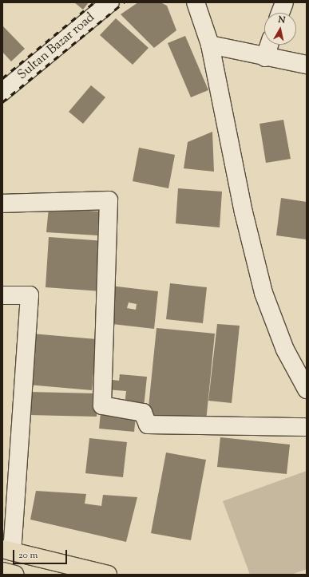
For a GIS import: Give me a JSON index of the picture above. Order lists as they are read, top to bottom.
{
  "streets": {
    "street": ["Sultan Bazar road"]
  },
  "scale_bar": "20 m",
  "north": "top"
}
